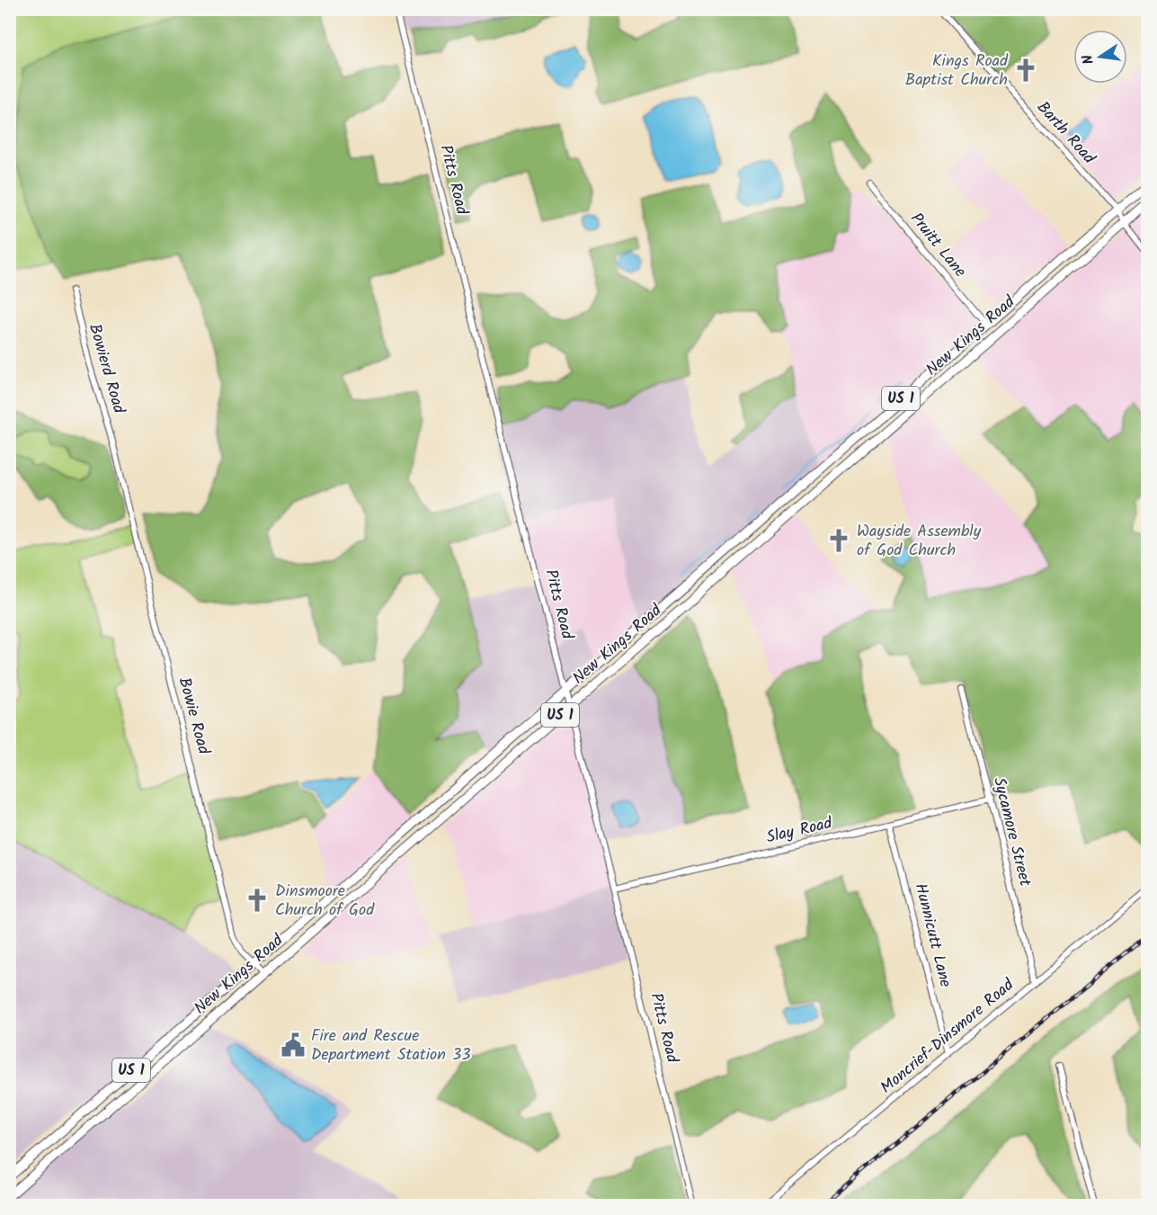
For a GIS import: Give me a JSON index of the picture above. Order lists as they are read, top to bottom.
{
  "streets": {
    "highway": ["New Kings Road", "US 1"],
    "street": [
      "Barth Road",
      "Pitts Road",
      "Pruitt Lane",
      "Bowierd Road",
      "Bowie Road",
      "Slay Road",
      "Sycamore Street",
      "Hunnicutt Lane",
      "Moncrief-Dinsmore Road"
    ]
  },
  "crossings": [
    ["Barth Road", "New Kings Road"],
    ["Pitts Road", "New Kings Road"],
    ["Pitts Road", "Slay Road"],
    ["Pruitt Lane", "New Kings Road"],
    ["New Kings Road", "Bowie Road"],
    ["Bowierd Road", "Bowie Road"],
    ["Slay Road", "Sycamore Street"],
    ["Slay Road", "Hunnicutt Lane"],
    ["Sycamore Street", "Moncrief-Dinsmore Road"],
    ["Hunnicutt Lane", "Moncrief-Dinsmore Road"]
  ],
  "places": {
    "church": ["Kings Road Baptist Church", "Wayside Assembly of God Church", "Dinsmoore Church of God"],
    "public building": ["Fire and Rescue Department Station 33"]
  },
  "north": "left"
}
